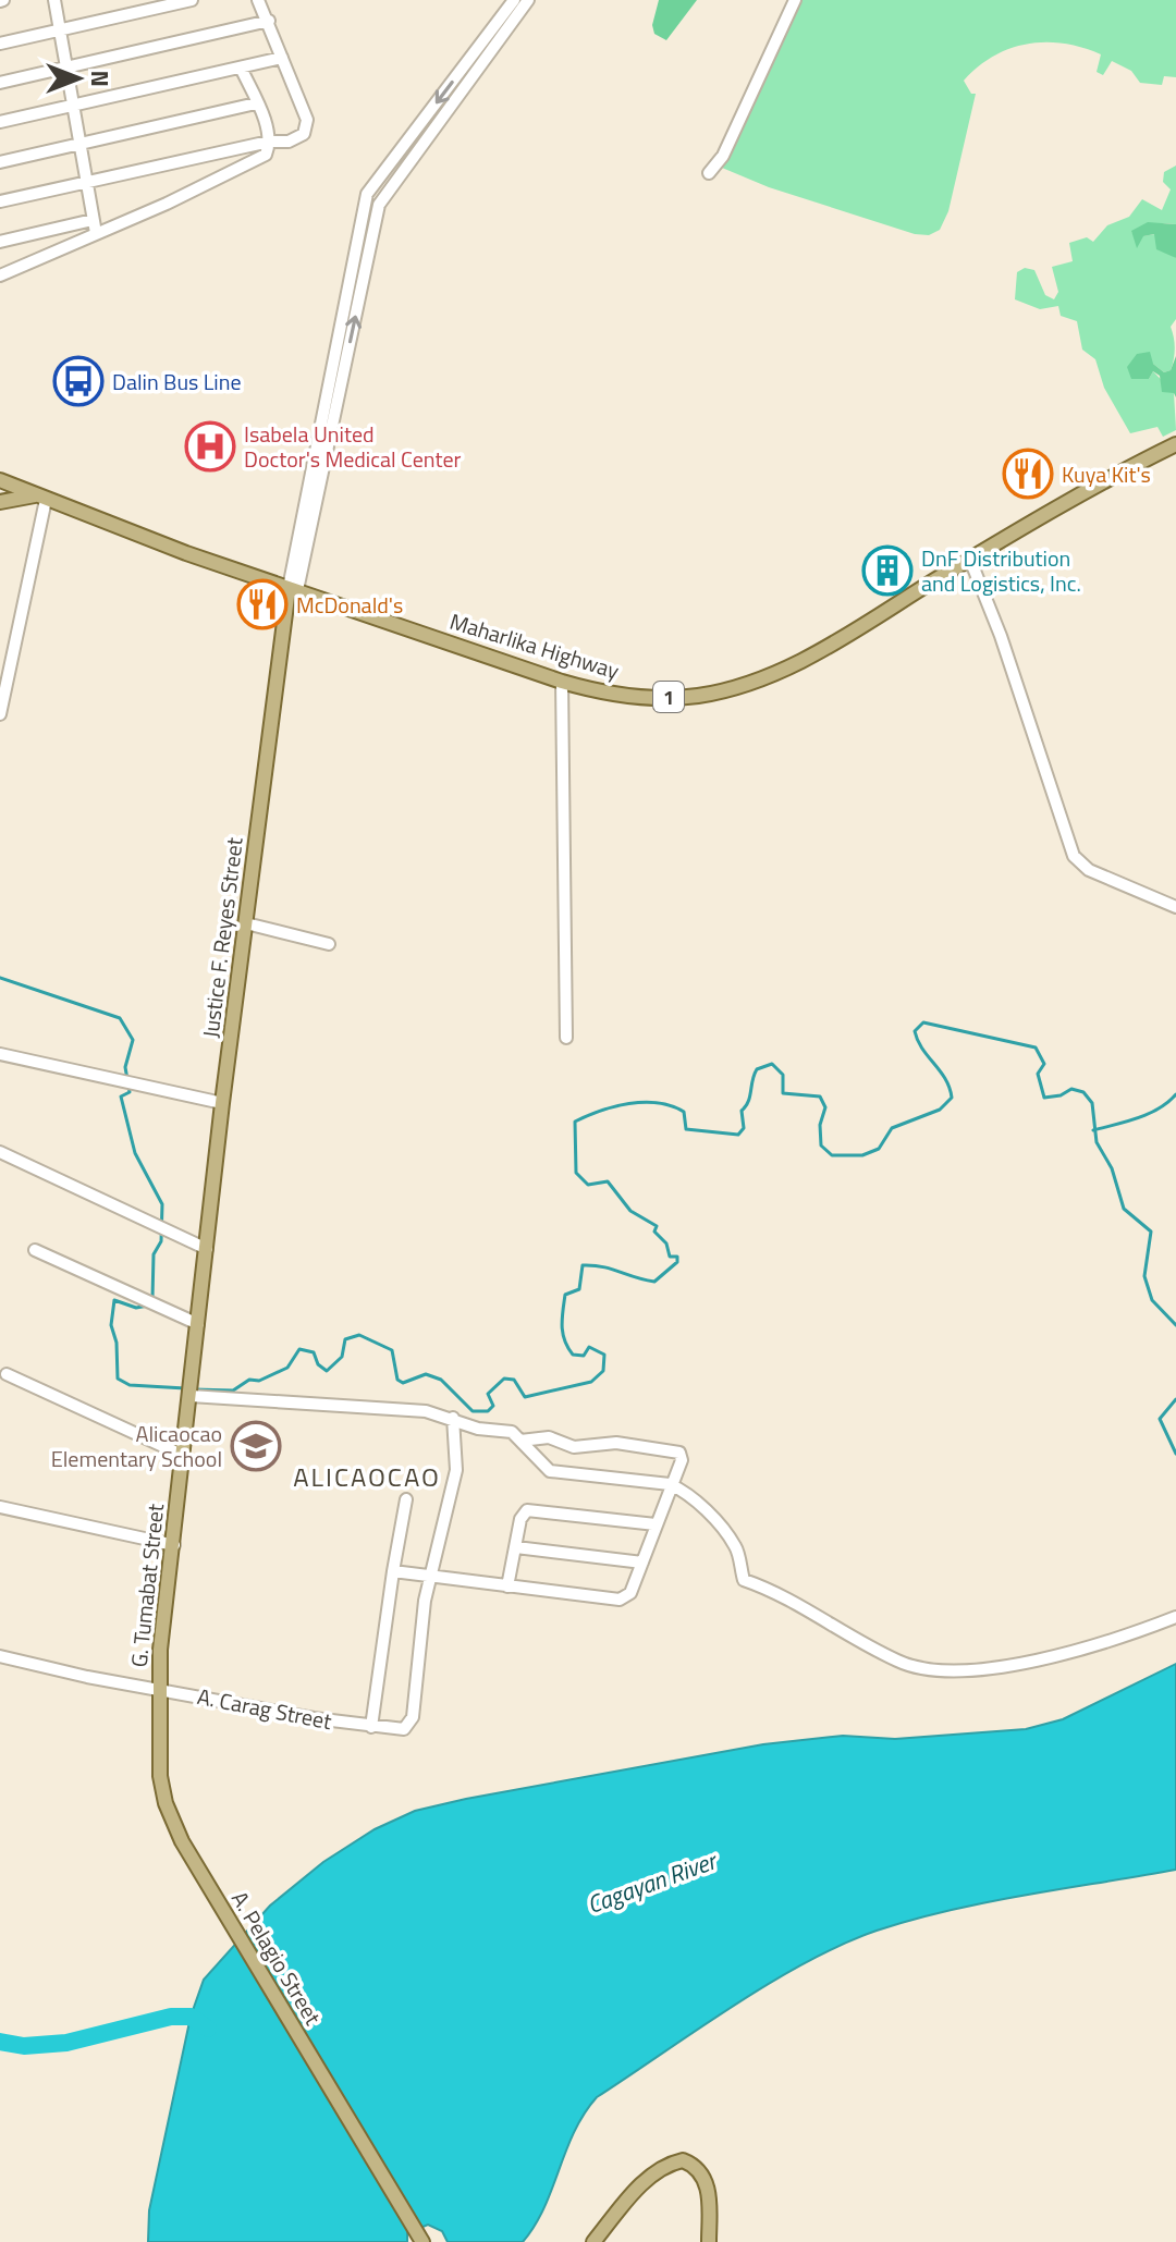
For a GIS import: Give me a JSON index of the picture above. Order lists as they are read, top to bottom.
{
  "streets": {
    "main road": [
      "Maharlika Highway",
      "1",
      "Justice F. Reyes Street",
      "G. Tumabat Street",
      "A. Pelagio Street"
    ],
    "street": ["A. Carag Street"]
  },
  "crossings": [
    ["Maharlika Highway", "Justice F. Reyes Street"],
    ["Justice F. Reyes Street", "G. Tumabat Street"],
    ["G. Tumabat Street", "A. Carag Street"],
    ["G. Tumabat Street", "A. Pelagio Street"],
    ["A. Carag Street", "A. Pelagio Street"]
  ],
  "districts": ["ALICAOCAO"],
  "water": ["Cagayan River"],
  "places": {
    "bus stop": ["Dalin Bus Line"],
    "hospital": ["Isabela United Doctor's Medical Center"],
    "restaurant": ["Kuya Kit's", "McDonald's"],
    "building": ["DnF Distribution and Logistics, Inc."],
    "school or university": ["Alicaocao Elementary School"]
  },
  "north": "right"
}
